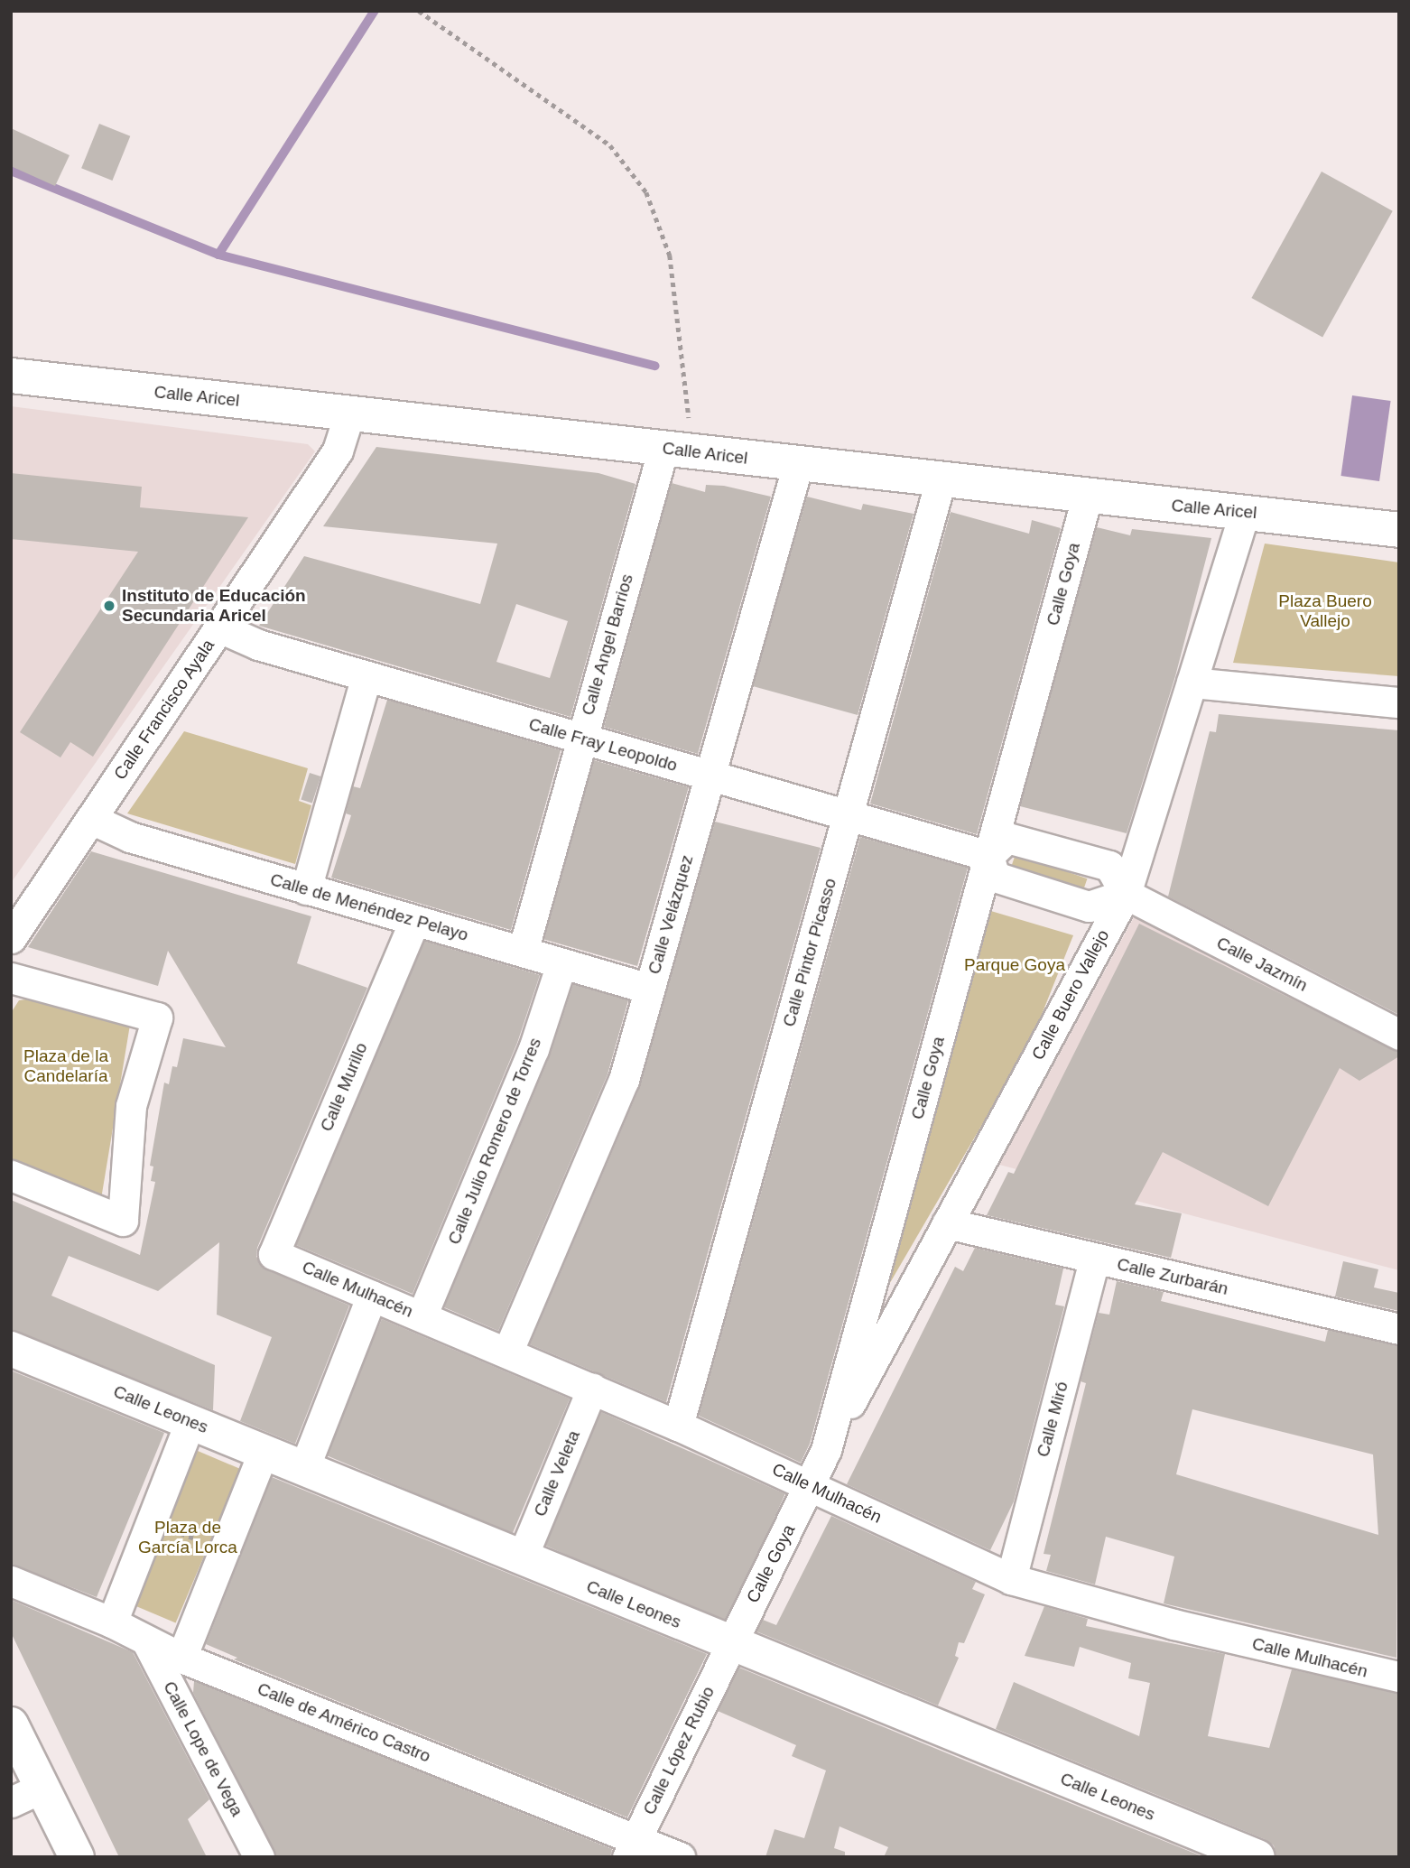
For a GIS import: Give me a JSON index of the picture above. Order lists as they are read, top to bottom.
{
  "streets": {
    "street": [
      "Calle Aricel",
      "Calle Goya",
      "Calle Angel Barrios",
      "Calle Francisco Ayala",
      "Calle Fray Leopoldo",
      "Calle de Menéndez Pelayo",
      "Calle Velázquez",
      "Calle Pintor Picasso",
      "Calle Jazmín",
      "Calle Buero Vallejo",
      "Calle Murillo",
      "Calle Julio Romero de Torres",
      "Calle Zurbarán",
      "Calle Mulhacén",
      "Calle Leones",
      "Calle Miró",
      "Calle Veleta",
      "Calle de Américo Castro",
      "Calle Lope de Vega",
      "Calle López Rubio"
    ]
  },
  "crossings": [
    ["Calle Aricel", "Calle Goya"],
    ["Calle Aricel", "Calle Angel Barrios"],
    ["Calle Aricel", "Calle Francisco Ayala"],
    ["Calle Aricel", "Calle Velázquez"],
    ["Calle Aricel", "Calle Pintor Picasso"],
    ["Calle Aricel", "Calle Buero Vallejo"],
    ["Calle Goya", "Calle Fray Leopoldo"],
    ["Calle Goya", "Calle Buero Vallejo"],
    ["Calle Goya", "Calle Mulhacén"],
    ["Calle Goya", "Calle Leones"],
    ["Calle Goya", "Calle López Rubio"],
    ["Calle Angel Barrios", "Calle Fray Leopoldo"],
    ["Calle Angel Barrios", "Calle de Menéndez Pelayo"],
    ["Calle Francisco Ayala", "Calle Fray Leopoldo"],
    ["Calle Francisco Ayala", "Calle de Menéndez Pelayo"],
    ["Calle Fray Leopoldo", "Calle Velázquez"],
    ["Calle Fray Leopoldo", "Calle Pintor Picasso"],
    ["Calle de Menéndez Pelayo", "Calle Velázquez"],
    ["Calle de Menéndez Pelayo", "Calle Murillo"],
    ["Calle de Menéndez Pelayo", "Calle Julio Romero de Torres"],
    ["Calle Velázquez", "Calle Mulhacén"],
    ["Calle Pintor Picasso", "Calle Mulhacén"],
    ["Calle Jazmín", "Calle Buero Vallejo"],
    ["Calle Buero Vallejo", "Calle Zurbarán"],
    ["Calle Murillo", "Calle Mulhacén"],
    ["Calle Julio Romero de Torres", "Calle Mulhacén"],
    ["Calle Zurbarán", "Calle Miró"],
    ["Calle Mulhacén", "Calle Miró"],
    ["Calle Mulhacén", "Calle Veleta"],
    ["Calle Leones", "Calle Veleta"],
    ["Calle Leones", "Calle López Rubio"],
    ["Calle de Américo Castro", "Calle Lope de Vega"],
    ["Calle de Américo Castro", "Calle López Rubio"]
  ],
  "parks": [
    "Plaza Buero Vallejo",
    "Parque Goya",
    "Plaza de la Candelaría",
    "Plaza de García Lorca"
  ],
  "places": ["Instituto de Educación Secundaria Aricel"]
}
